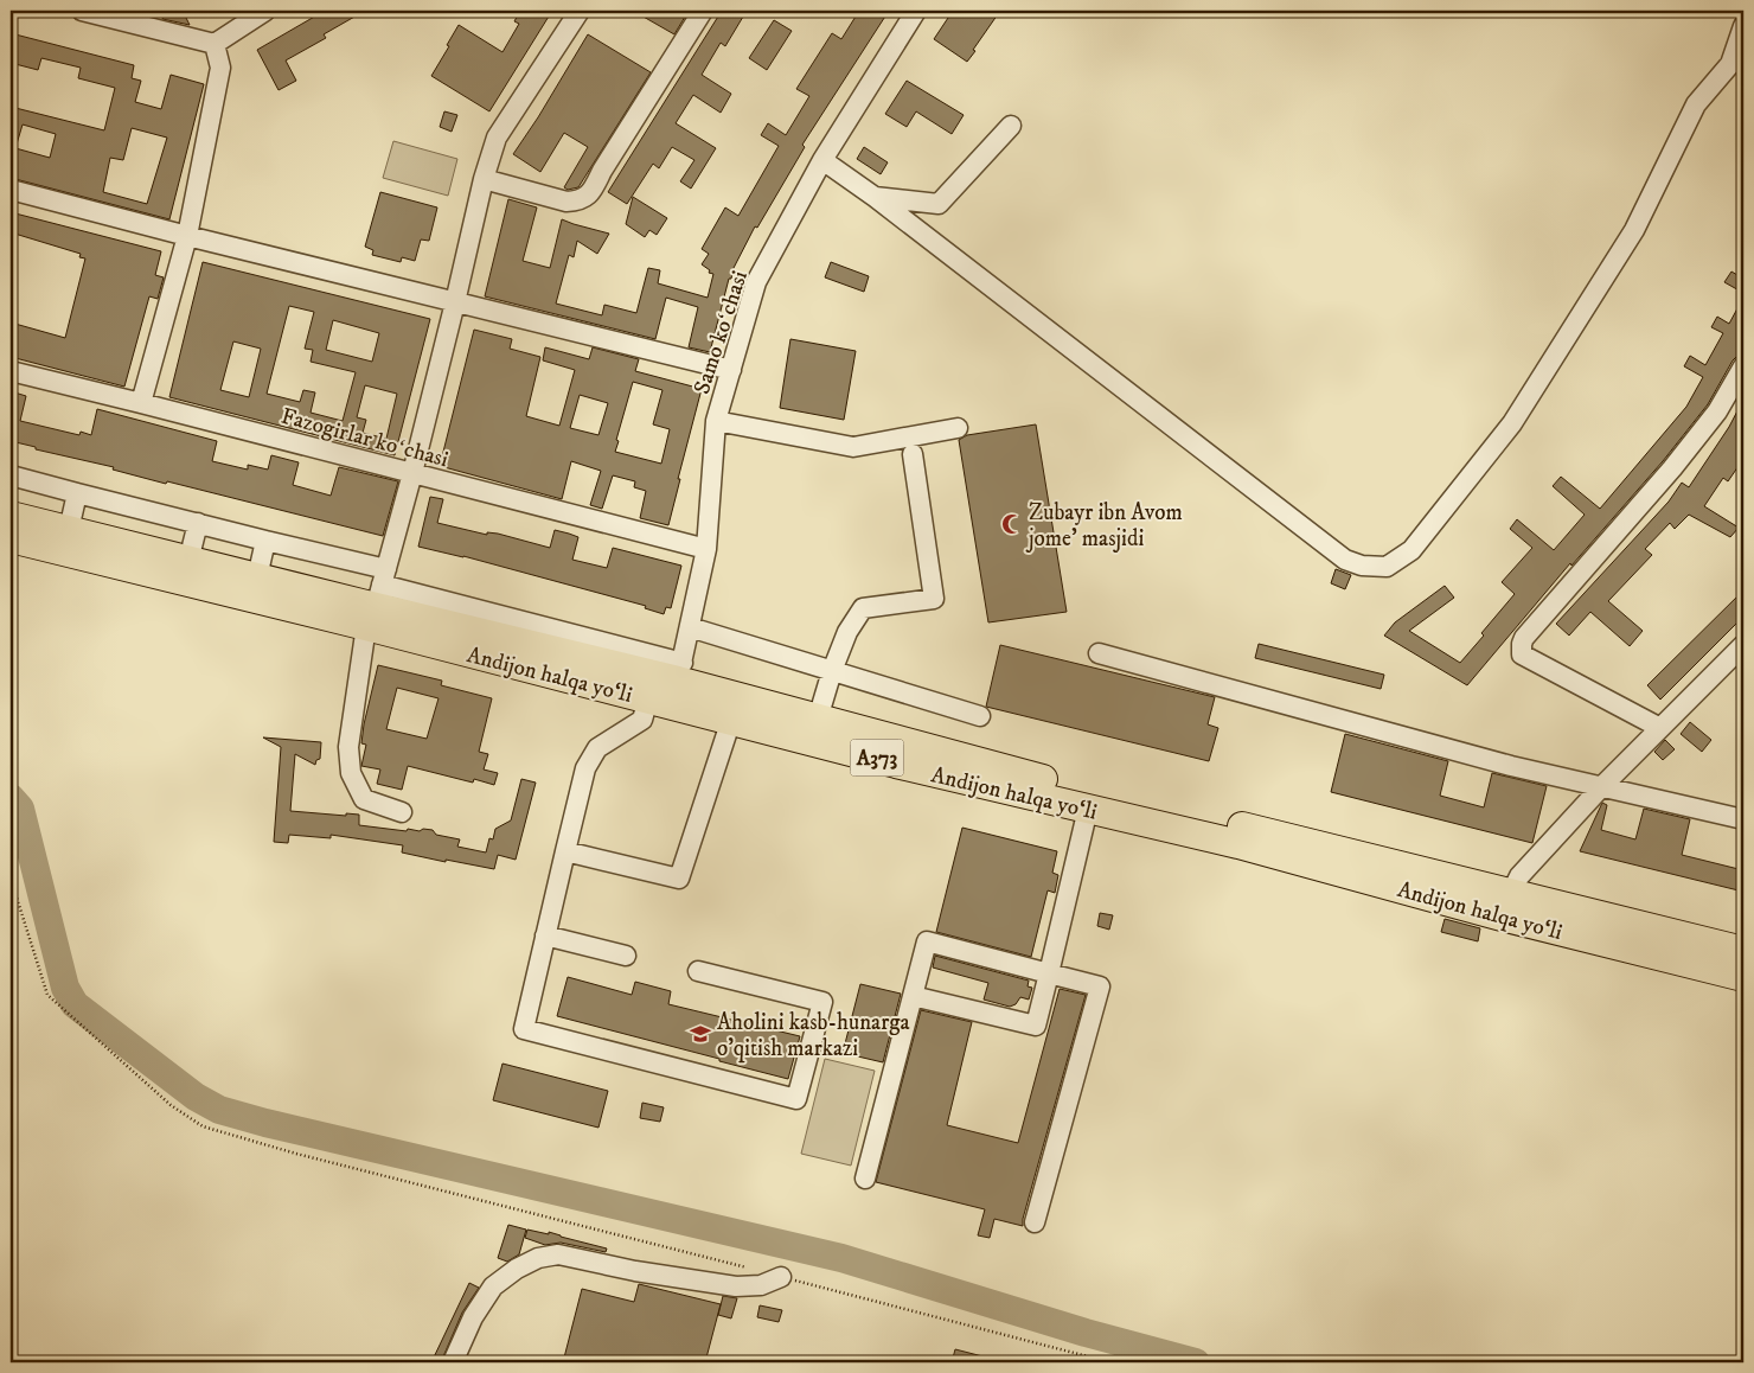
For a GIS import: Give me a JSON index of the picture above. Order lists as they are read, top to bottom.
{
  "streets": {
    "highway": ["Andijon halqa yo‘li", "A373"],
    "street": ["Samo koʻchasi", "Fazogirlar koʻchasi"]
  },
  "crossings": [
    ["Samo koʻchasi", "Fazogirlar koʻchasi"],
    ["Samo koʻchasi", "Andijon halqa yo‘li"]
  ],
  "places": {
    "mosque": ["Zubayr ibn Avom jome' masjidi"],
    "school or university": ["Aholini kasb-hunarga o'qitish markazi"]
  }
}
